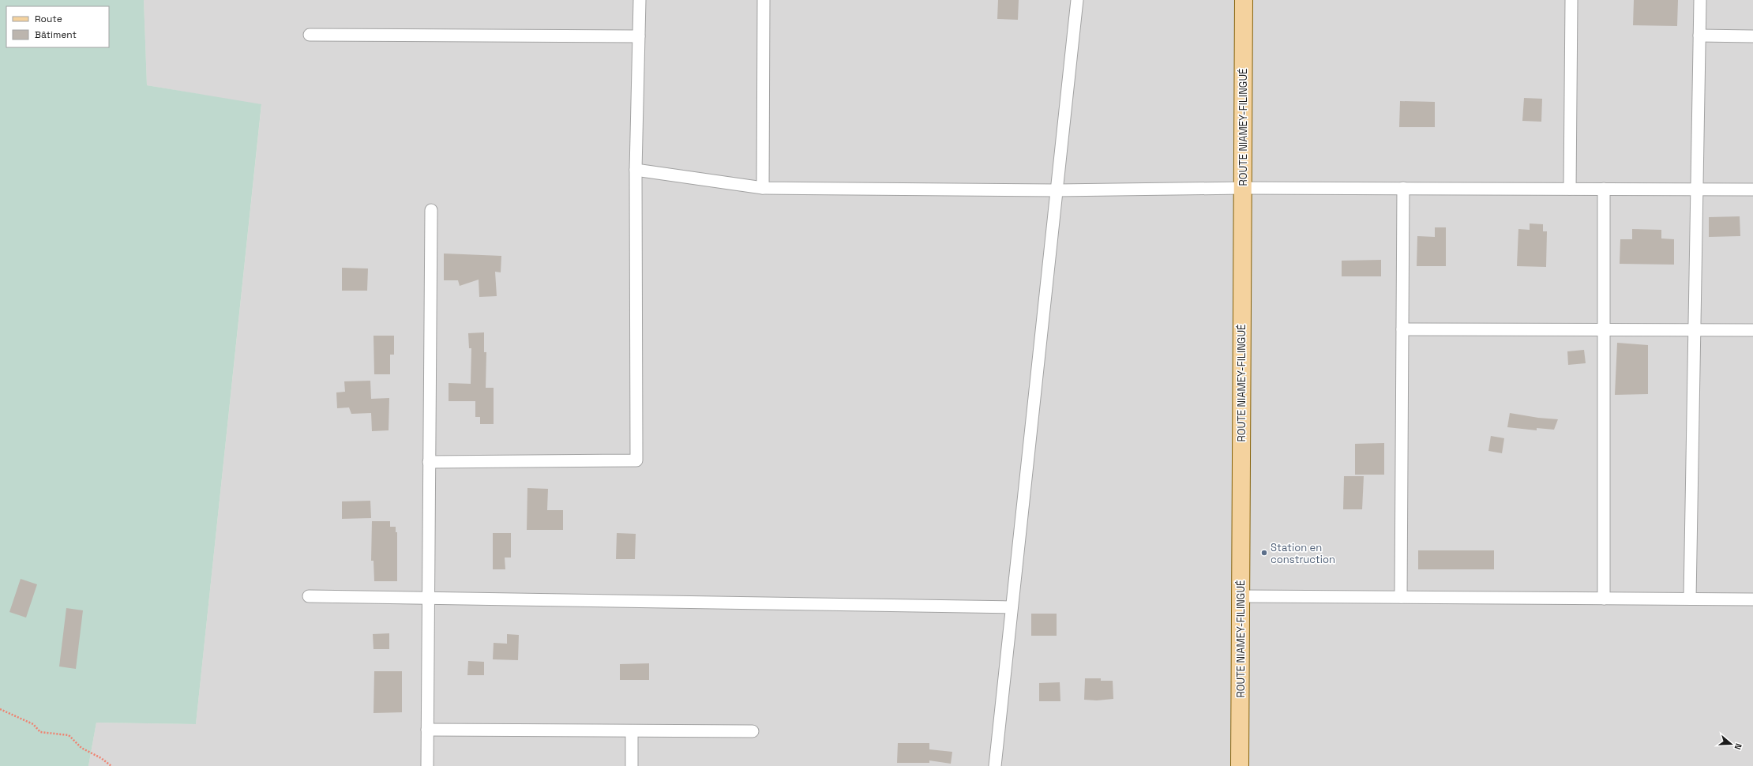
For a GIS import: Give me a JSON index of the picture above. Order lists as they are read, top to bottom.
{
  "streets": {
    "main road": ["ROUTE NIAMEY-FILINGUÉ"]
  },
  "places": ["Station en construction"],
  "legend": ["Route", "Bâtiment"],
  "north": "right"
}
